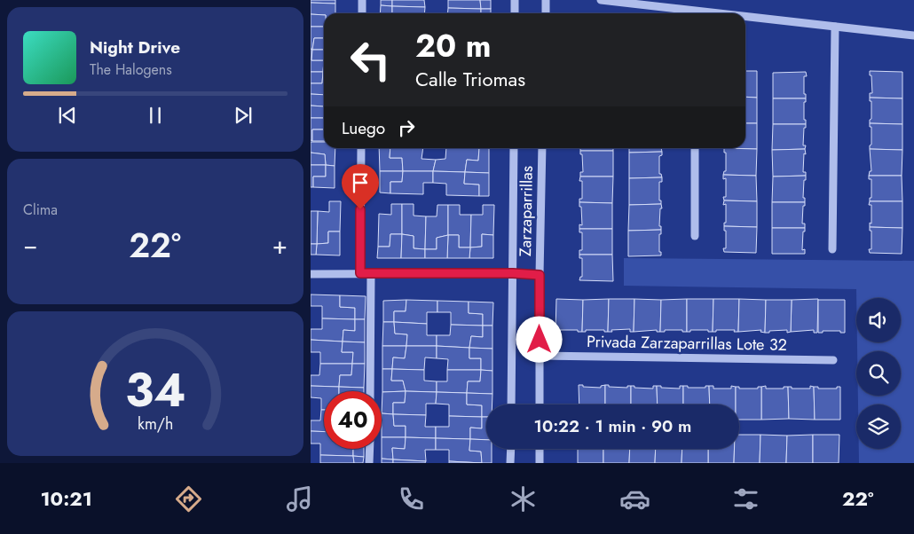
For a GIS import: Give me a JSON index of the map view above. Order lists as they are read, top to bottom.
{
  "streets": {
    "street": ["Zarzaparrillas", "Privada Zarzaparrillas Lote 32"]
  },
  "crossings": [
    ["Zarzaparrillas", "Privada Zarzaparrillas Lote 32"]
  ],
  "page": {
    "turn": ["20 m", "Calle Triomas"],
    "song": ["Night Drive", "The Halogens"],
    "then": "Luego",
    "tile": "Clima",
    "heat": ["−", "22°", "+"],
    "limit": "40",
    "trip": "10:22 · 1 min · 90 m",
    "tabs": ["10:21", "22°"],
    "gauge": ["34", "km/h"]
  }
}
